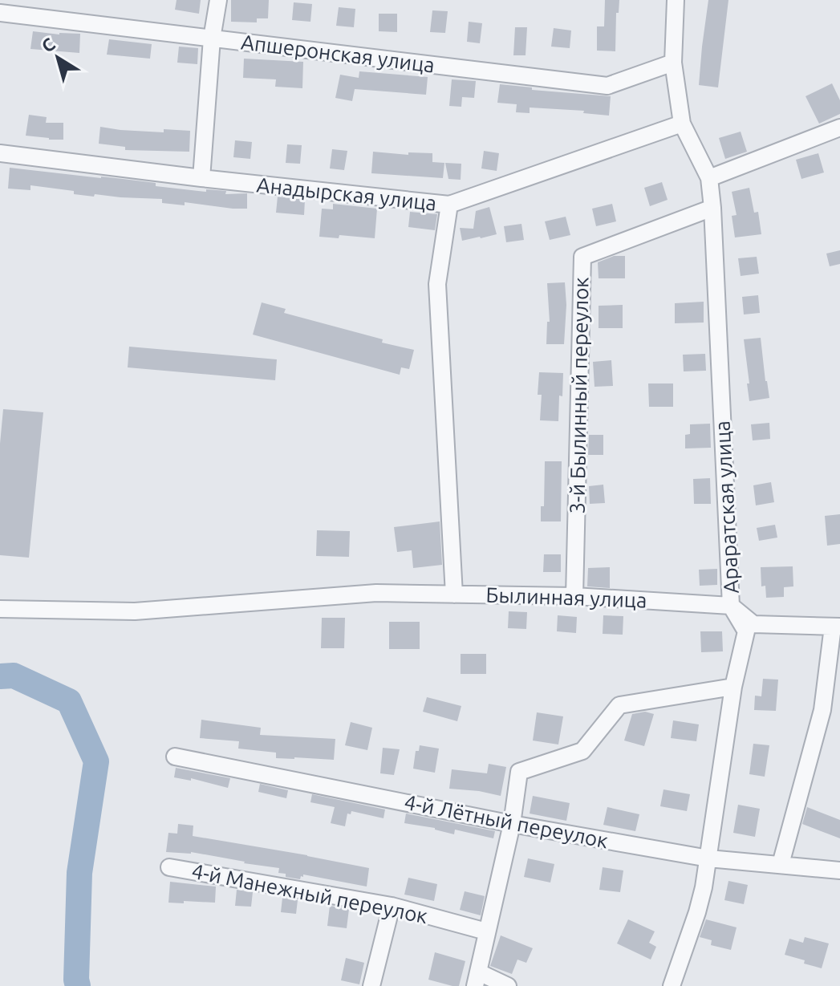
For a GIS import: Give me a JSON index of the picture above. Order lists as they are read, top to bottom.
{
  "streets": {
    "street": [
      "Апшеронская улица",
      "Анадырская улица",
      "3-й Былинный переулок",
      "Араратская улица",
      "Былинная улица",
      "4-й Лётный переулок",
      "4-й Манежный переулок"
    ]
  },
  "crossings": [
    ["3-й Былинный переулок", "Араратская улица"],
    ["3-й Былинный переулок", "Былинная улица"],
    ["Араратская улица", "Былинная улица"],
    ["Араратская улица", "4-й Лётный переулок"]
  ],
  "north": "top left"
}
